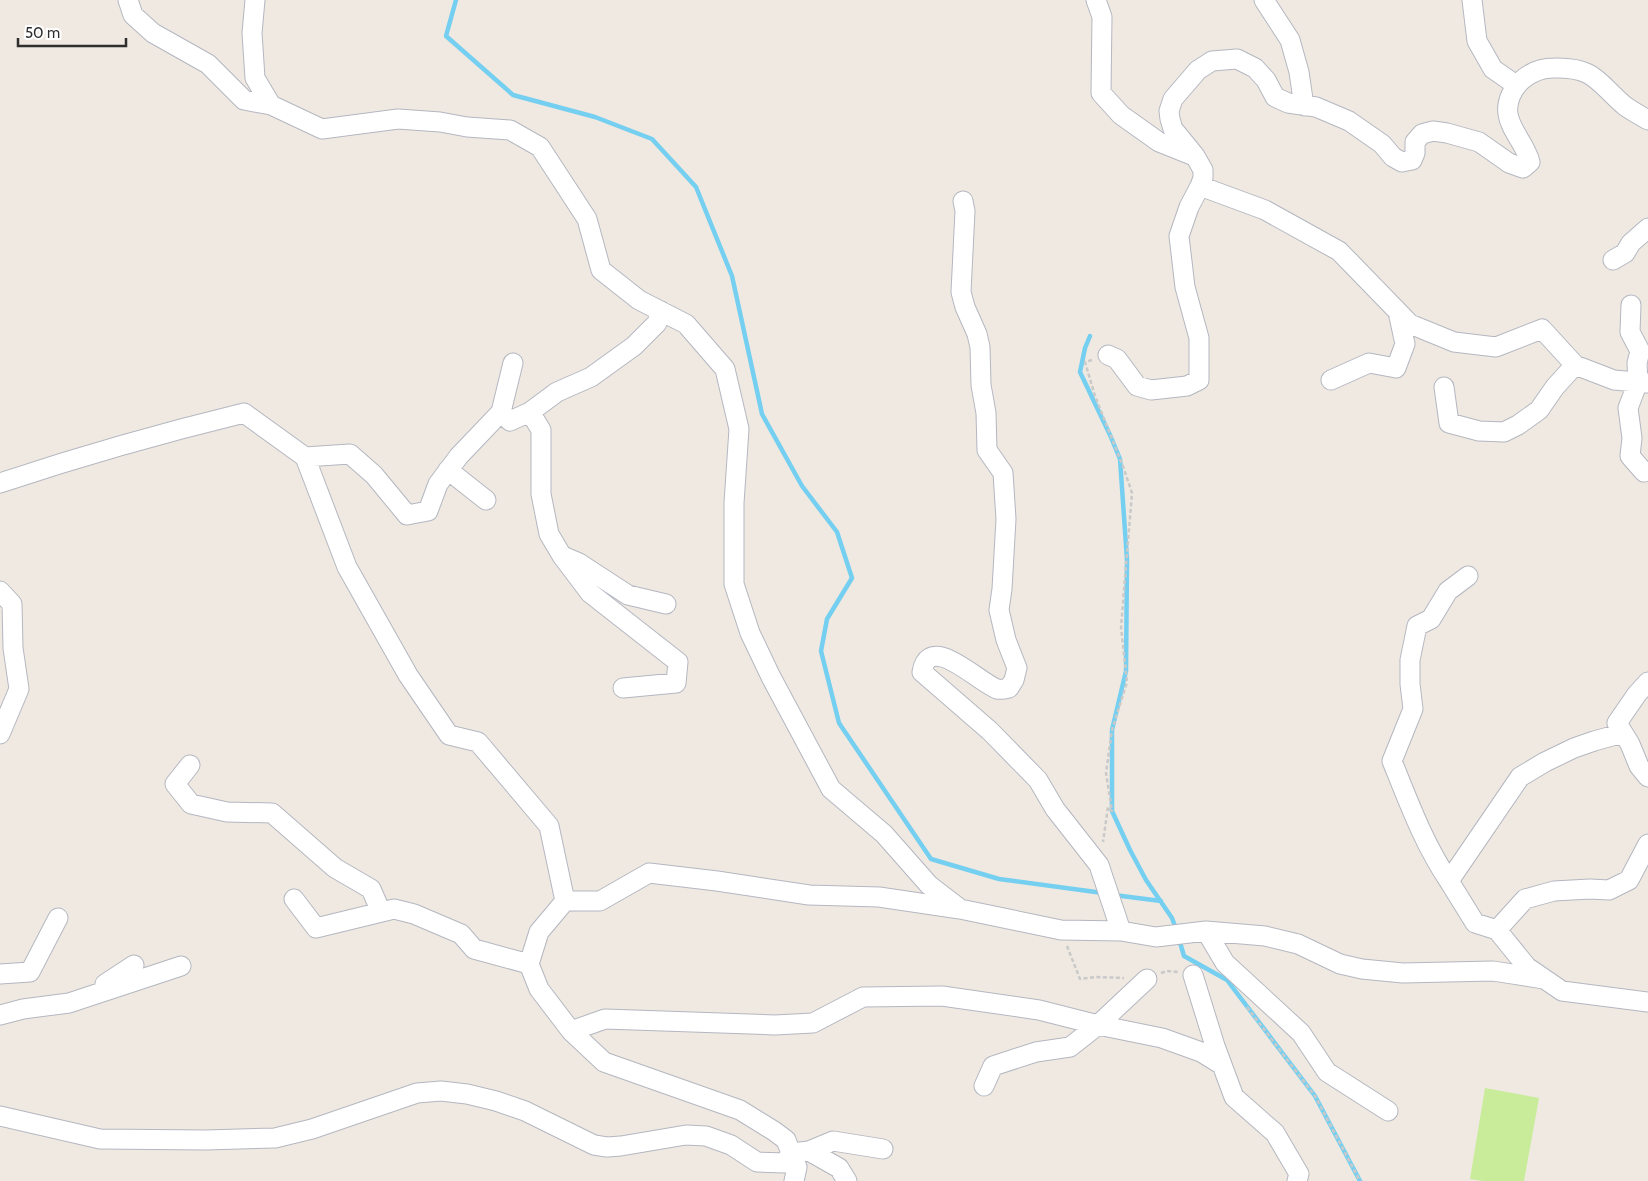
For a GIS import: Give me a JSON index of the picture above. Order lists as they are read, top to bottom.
{
  "scale_bar": "50 m"
}
